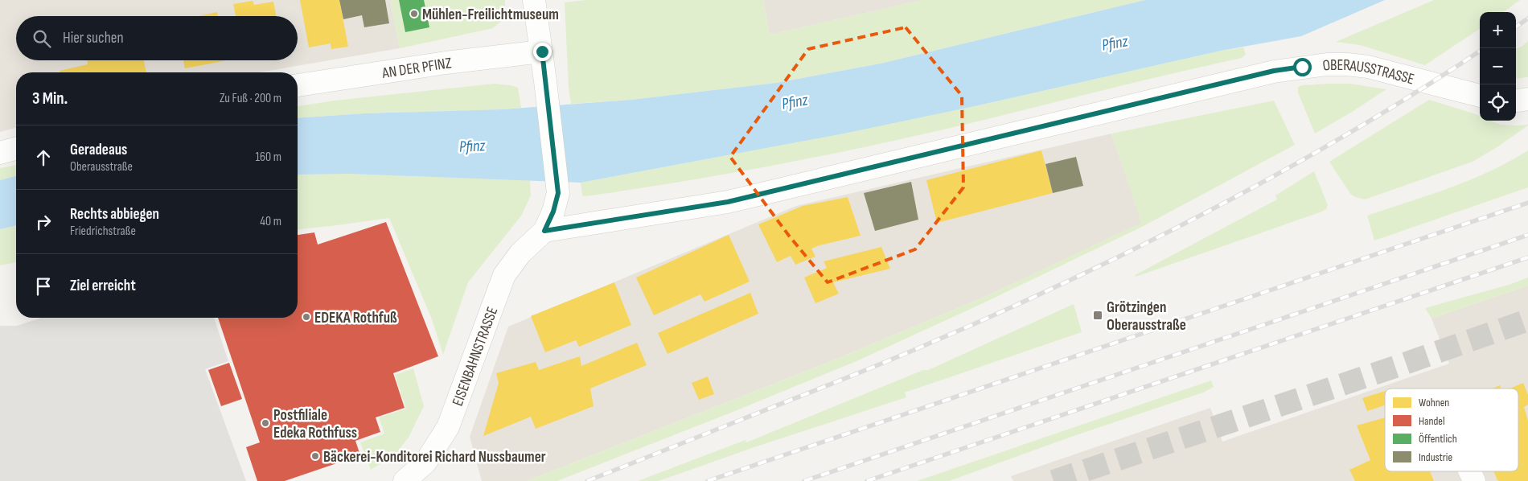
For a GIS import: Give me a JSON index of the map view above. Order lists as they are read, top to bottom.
{
  "streets": {
    "street": ["AN DER PFINZ", "OBERAUSSTRASSE", "EISENBAHNSTRASSE"]
  },
  "crossings": [
    ["OBERAUSSTRASSE", "EISENBAHNSTRASSE"]
  ],
  "water": ["Pfinz"],
  "places": {
    "other": [
      "Mühlen-Freilichtmuseum",
      "EDEKA Rothfuß",
      "Postfiliale Edeka Rothfuss",
      "Bäckerei-Konditorei Richard Nussbaumer"
    ],
    "transit": ["Grötzingen Oberausstraße"]
  },
  "legend": [
    "Wohnen",
    "Handel",
    "Öffentlich",
    "Industrie"
  ],
  "page": {
    "map_buttons": ["+", "−"],
    "search": "Hier suchen",
    "heading": ["3 Min.", "Zu Fuß · 200 m"],
    "list": [
      ["Geradeaus", "Oberausstraße", "160 m"],
      ["Rechts abbiegen", "Friedrichstraße", "40 m"],
      "Ziel erreicht"
    ]
  }
}
